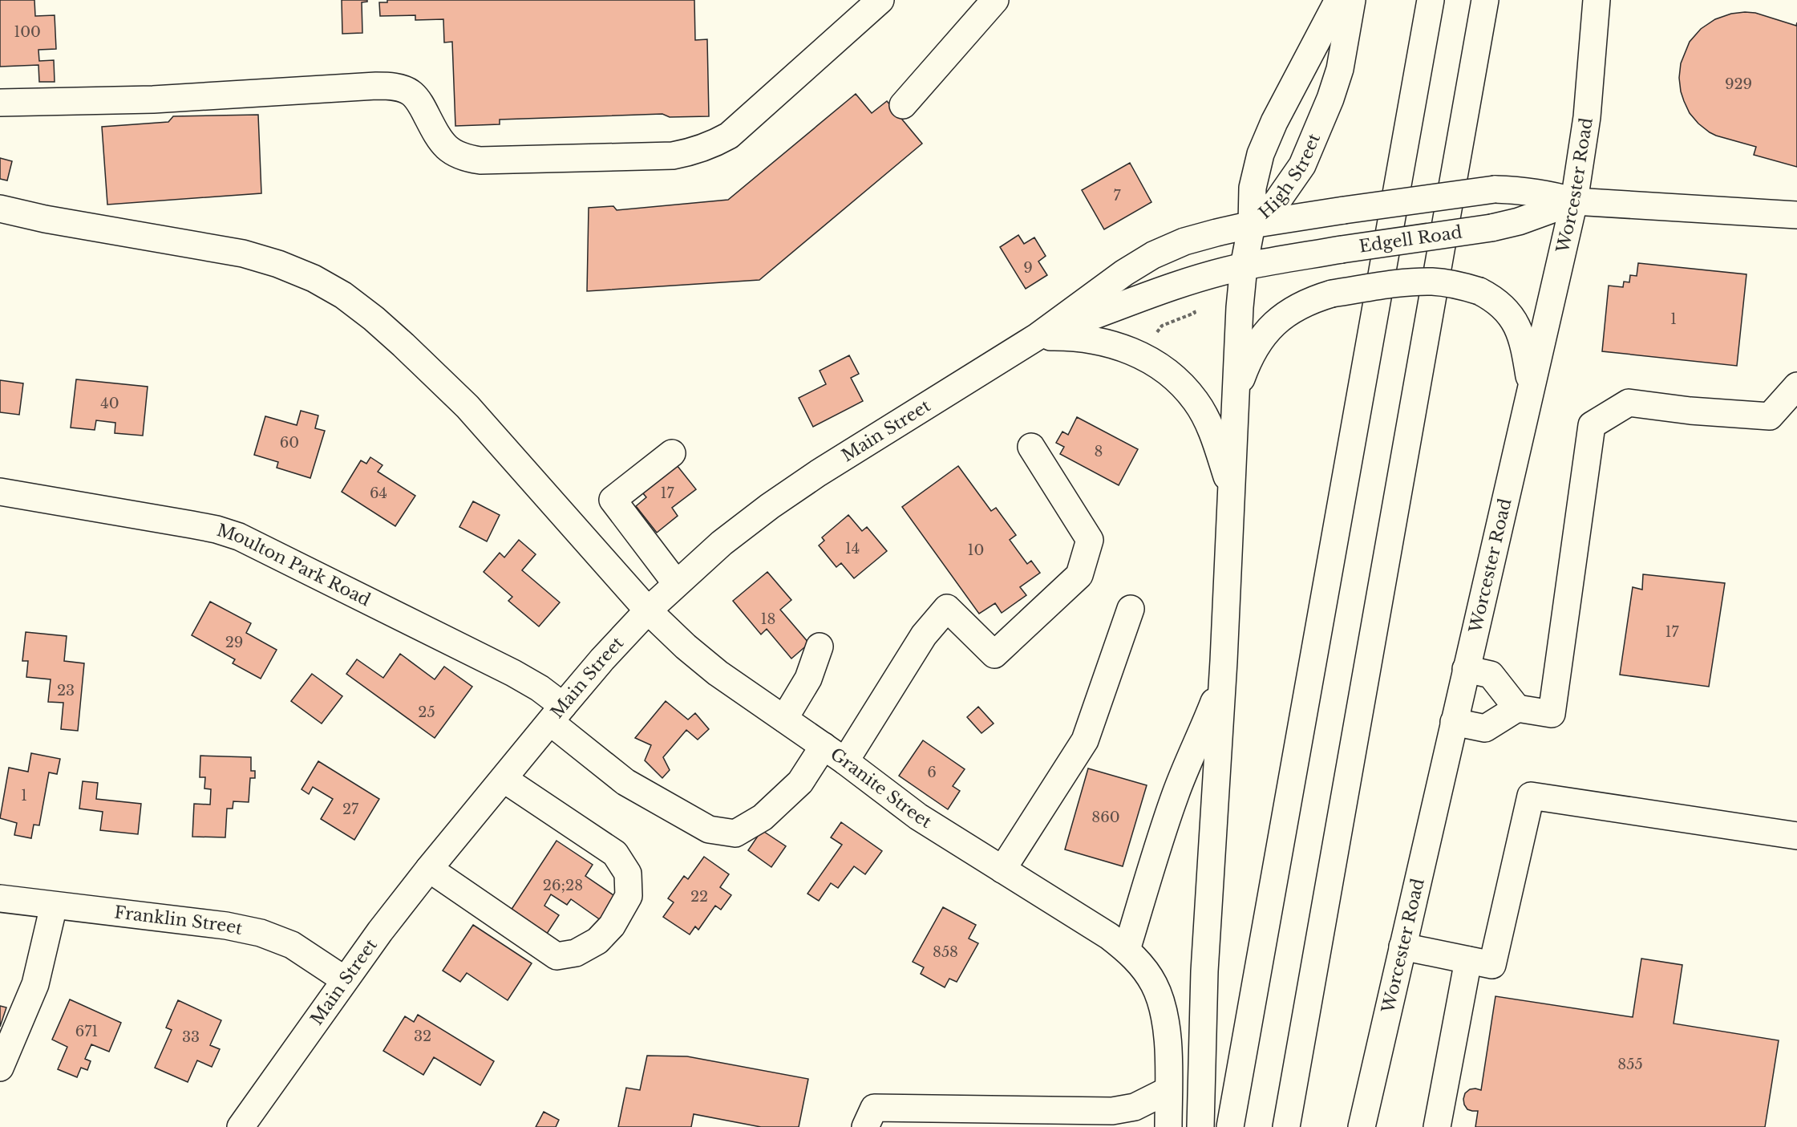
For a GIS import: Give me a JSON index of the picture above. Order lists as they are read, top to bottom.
{
  "streets": {
    "main road": [
      "High Street",
      "Worcester Road",
      "Edgell Road",
      "Main Street",
      "Moulton Park Road",
      "Granite Street",
      "Franklin Street"
    ]
  },
  "crossings": [
    ["High Street", "Edgell Road"],
    ["High Street", "Main Street"],
    ["Worcester Road", "Edgell Road"],
    ["Edgell Road", "Main Street"],
    ["Main Street", "Moulton Park Road"],
    ["Main Street", "Granite Street"],
    ["Main Street", "Franklin Street"],
    ["Moulton Park Road", "Granite Street"]
  ],
  "house_numbers": [
    "100",
    "929",
    "7",
    "9",
    "1",
    "40",
    "60",
    "8",
    "64",
    "17",
    "14",
    "10",
    "18",
    "17",
    "29",
    "23",
    "25",
    "6",
    "1",
    "27",
    "860",
    "26;28",
    "22",
    "858",
    "671",
    "32",
    "33",
    "855"
  ]
}
